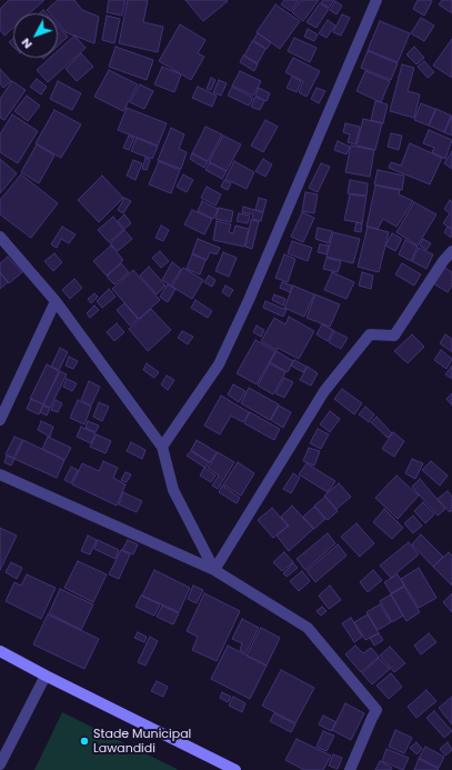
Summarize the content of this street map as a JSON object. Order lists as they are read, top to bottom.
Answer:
{
  "places": ["Stade Municipal Lawandidi"],
  "north": "bottom left"
}
